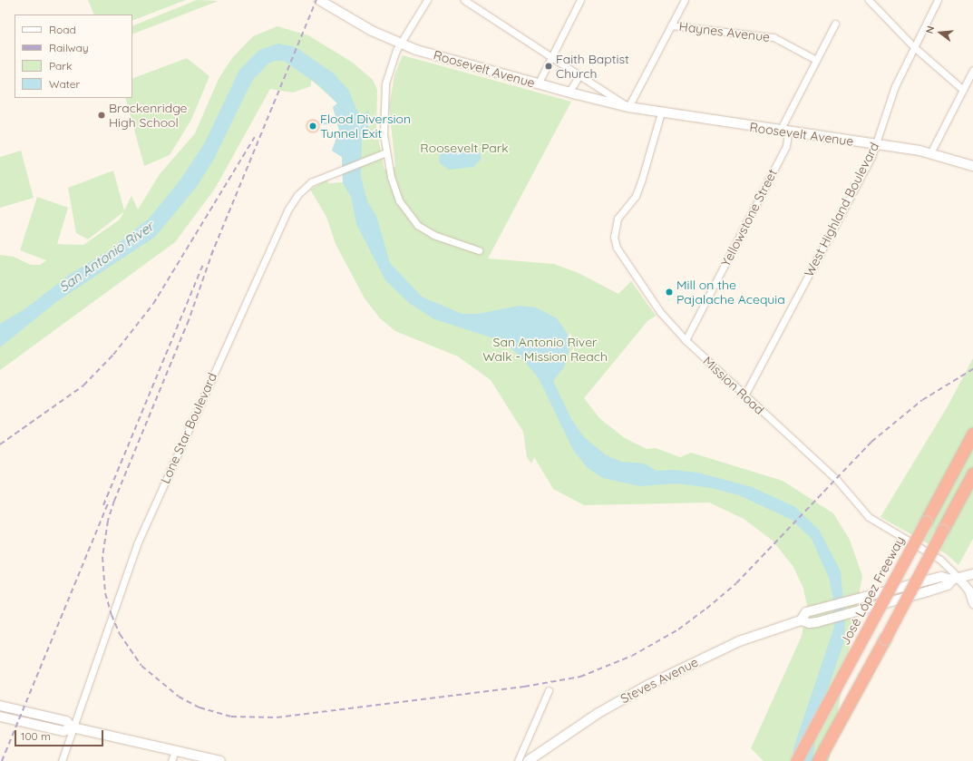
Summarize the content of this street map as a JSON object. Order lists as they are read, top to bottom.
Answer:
{
  "streets": {
    "highway": ["José López Freeway"],
    "main road": ["Roosevelt Avenue", "Steves Avenue"],
    "street": [
      "Haynes Avenue",
      "West Highland Boulevard",
      "Yellowstone Street",
      "Mission Road",
      "Lone Star Boulevard"
    ]
  },
  "crossings": [
    ["Haynes Avenue", "Yellowstone Street"],
    ["Roosevelt Avenue", "West Highland Boulevard"],
    ["Roosevelt Avenue", "Yellowstone Street"],
    ["Roosevelt Avenue", "Mission Road"],
    ["West Highland Boulevard", "Mission Road"],
    ["Yellowstone Street", "Mission Road"],
    ["Mission Road", "Steves Avenue"]
  ],
  "water": ["San Antonio River"],
  "parks": ["Roosevelt Park", "San Antonio River Walk - Mission Reach"],
  "places": [
    "Faith Baptist Church",
    "Brackenridge High School",
    "Flood Diversion Tunnel Exit",
    "Mill on the Pajalache Acequia"
  ],
  "legend": [
    "Road",
    "Railway",
    "Park",
    "Water"
  ],
  "scale_bar": "100 m",
  "north": "left"
}
